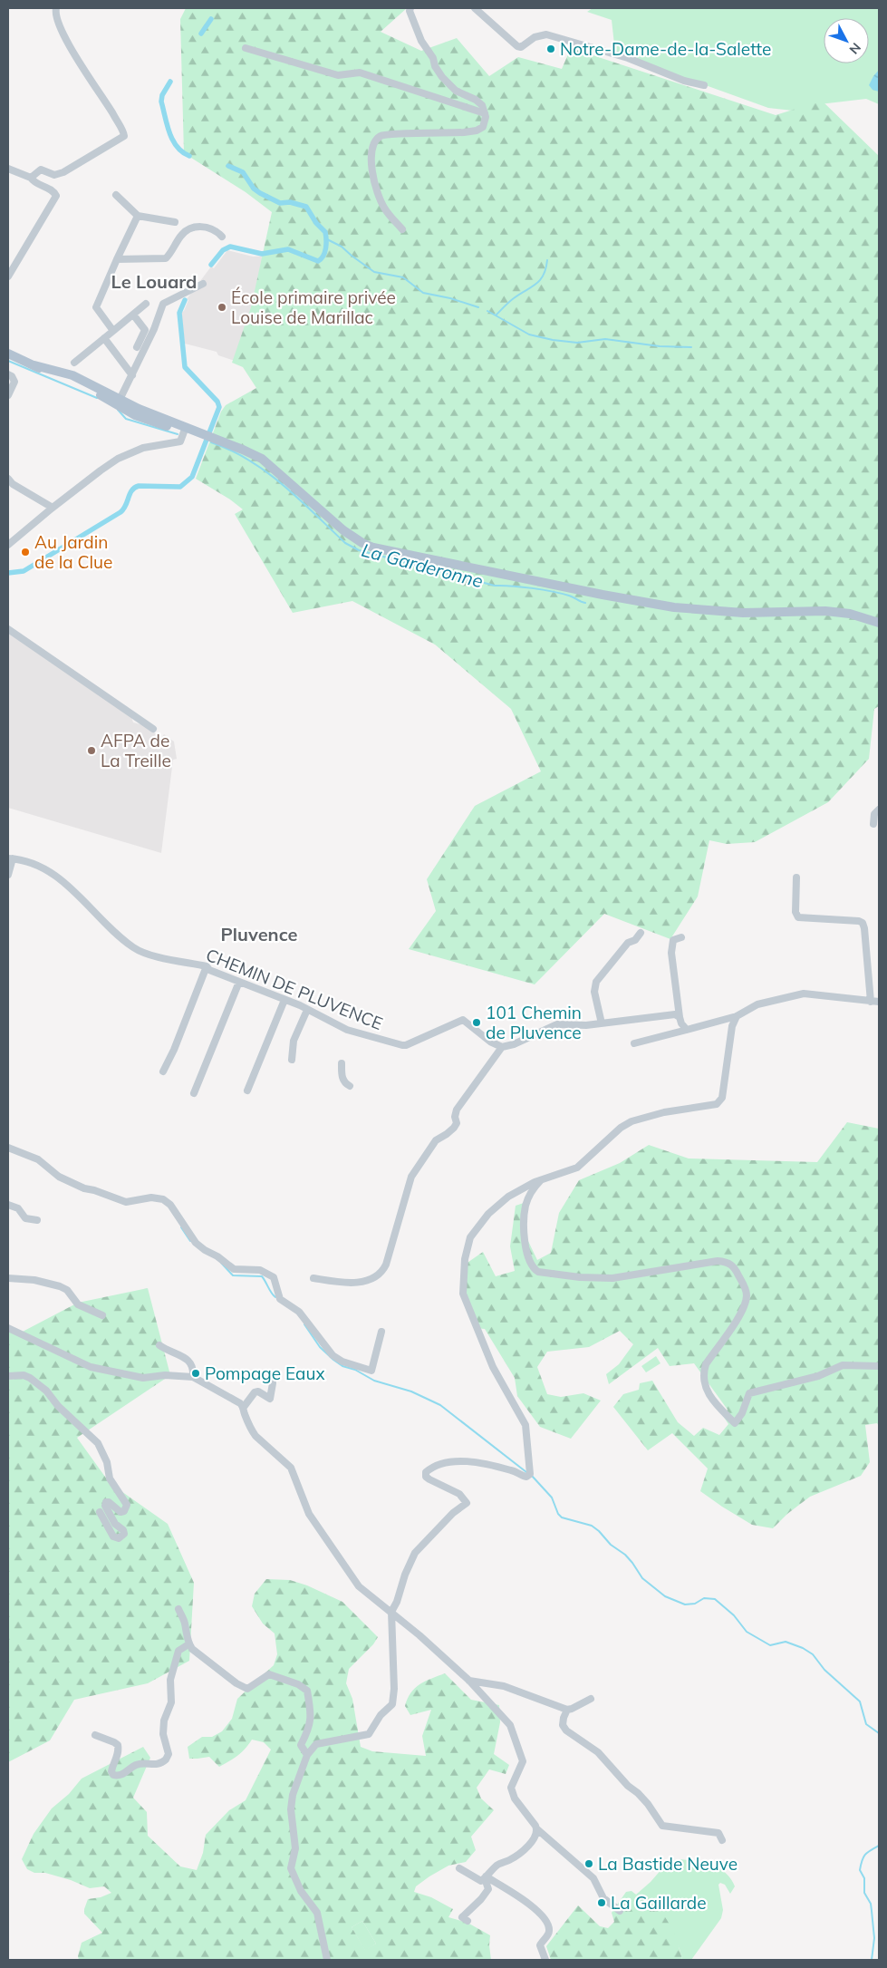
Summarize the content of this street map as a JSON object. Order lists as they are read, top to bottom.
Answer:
{
  "streets": {
    "street": ["CHEMIN DE PLUVENCE"]
  },
  "districts": ["Le Louard", "Pluvence"],
  "water": ["La Garderonne"],
  "places": [
    "Notre-Dame-de-la-Salette",
    "École primaire privée Louise de Marillac",
    "Au Jardin de la Clue",
    "AFPA de La Treille",
    "101 Chemin de Pluvence",
    "Pompage Eaux",
    "La Bastide Neuve",
    "La Gaillarde"
  ],
  "north": "bottom right"
}
